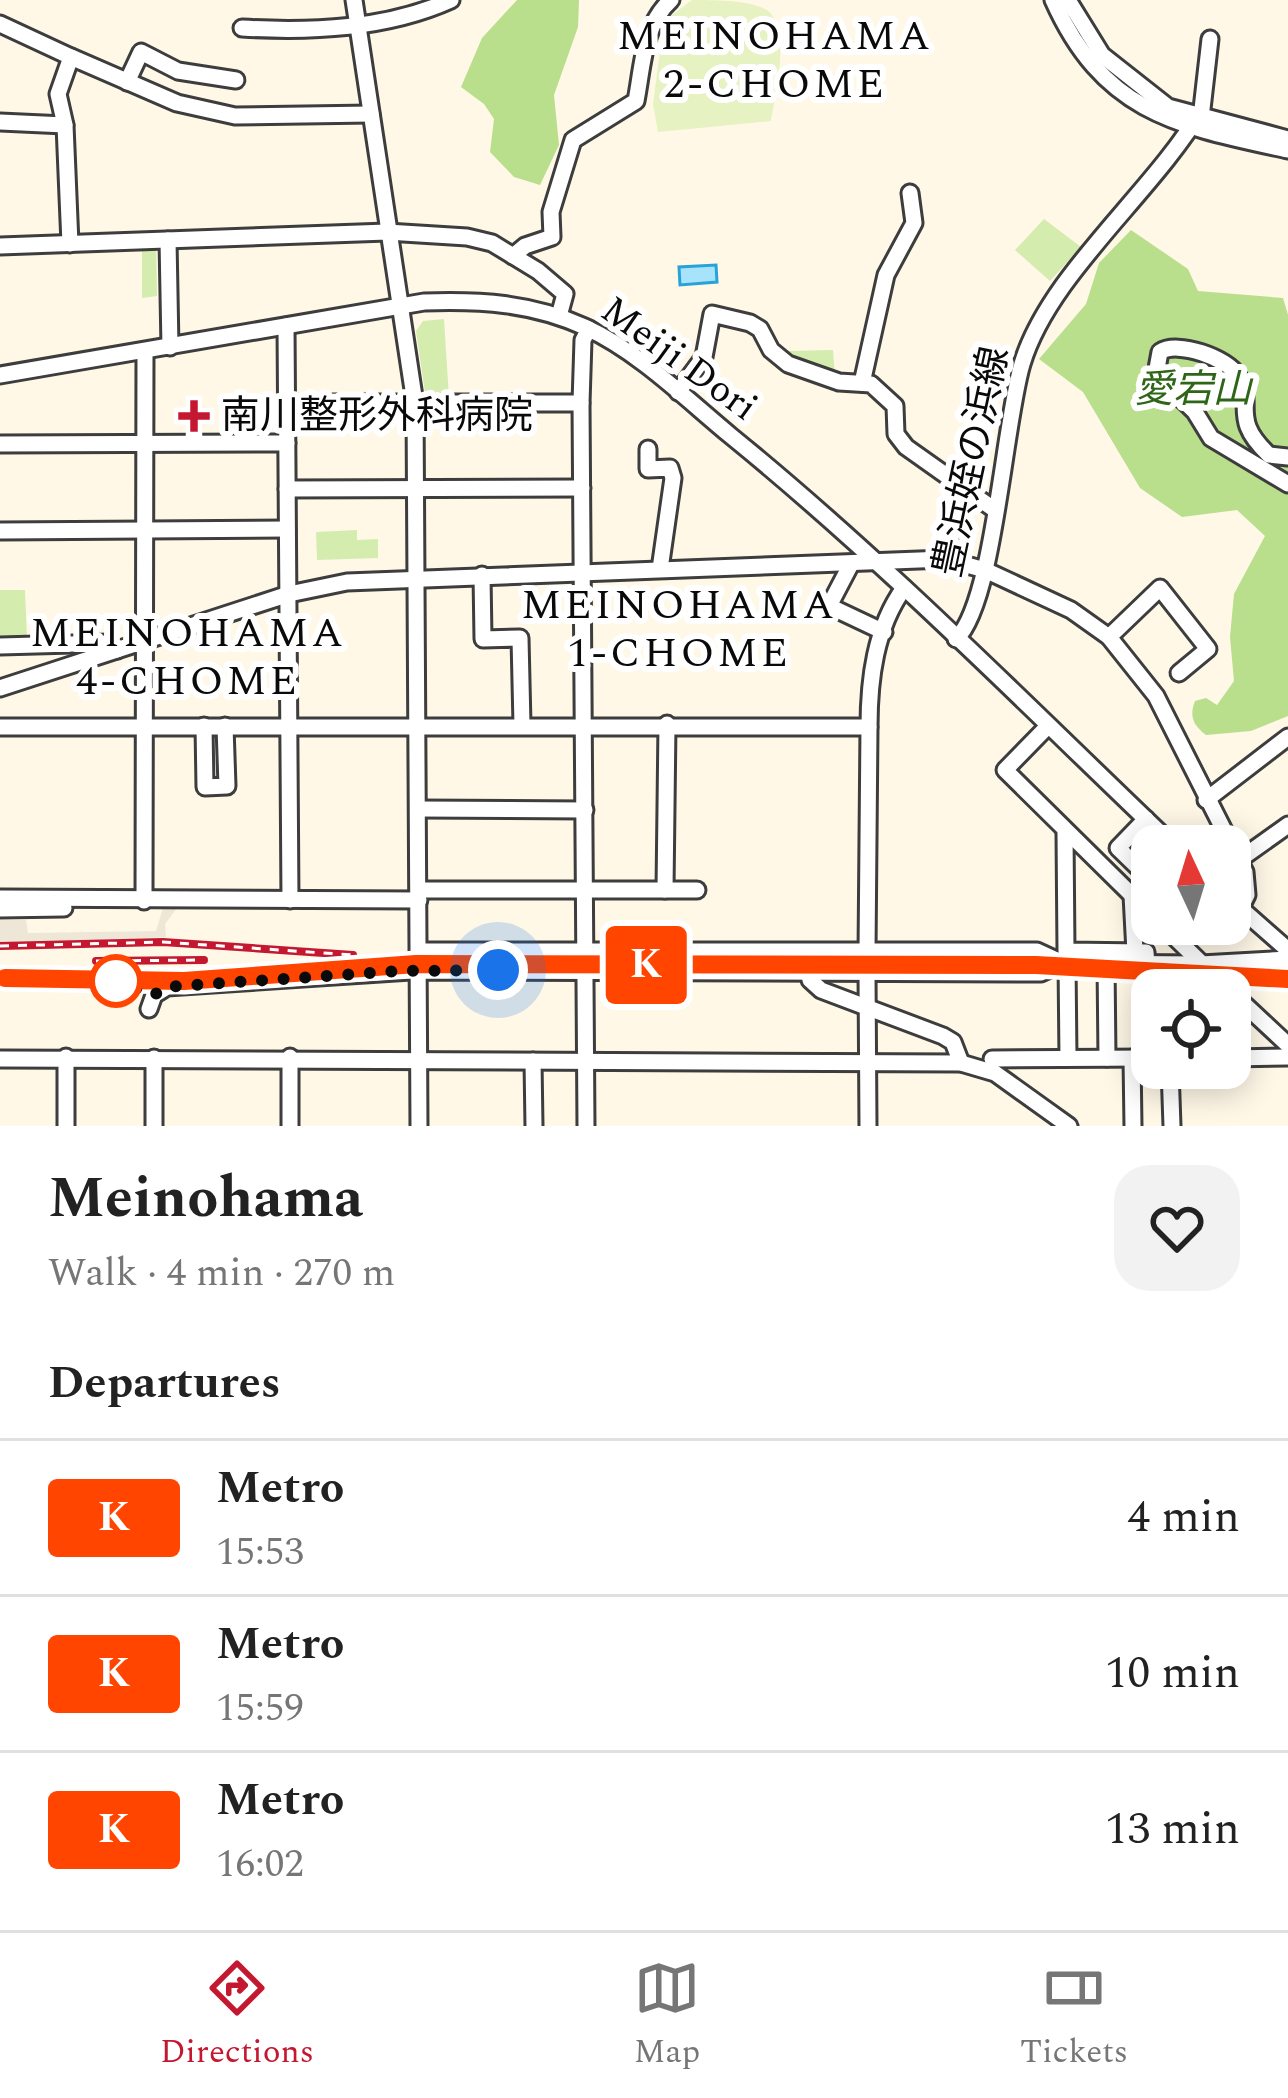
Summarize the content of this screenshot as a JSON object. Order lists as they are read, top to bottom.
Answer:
{
  "streets": {
    "street": ["Meiji Dori", "豊浜姪の浜線"]
  },
  "crossings": [
    ["Meiji Dori", "豊浜姪の浜線"]
  ],
  "districts": ["MEINOHAMA 2-CHOME", "MEINOHAMA 1-CHOME", "MEINOHAMA 4-CHOME"],
  "parks": ["愛宕山"],
  "places": {
    "health": ["南川整形外科病院"]
  },
  "lines": ["metro line K"],
  "north": "top",
  "page": {
    "on_map": "K",
    "heading": [
      ["Meinohama", "Walk · 4 min · 270 m"],
      "Departures"
    ],
    "list": [
      {
        "mark": "K",
        "name": "Metro",
        "note": "15:53",
        "value": "4 min"
      },
      {
        "mark": "K",
        "name": "Metro",
        "note": "15:59",
        "value": "10 min"
      },
      {
        "mark": "K",
        "name": "Metro",
        "note": "16:02",
        "value": "13 min"
      }
    ],
    "tabs": ["Directions", "Map", "Tickets"]
  }
}
